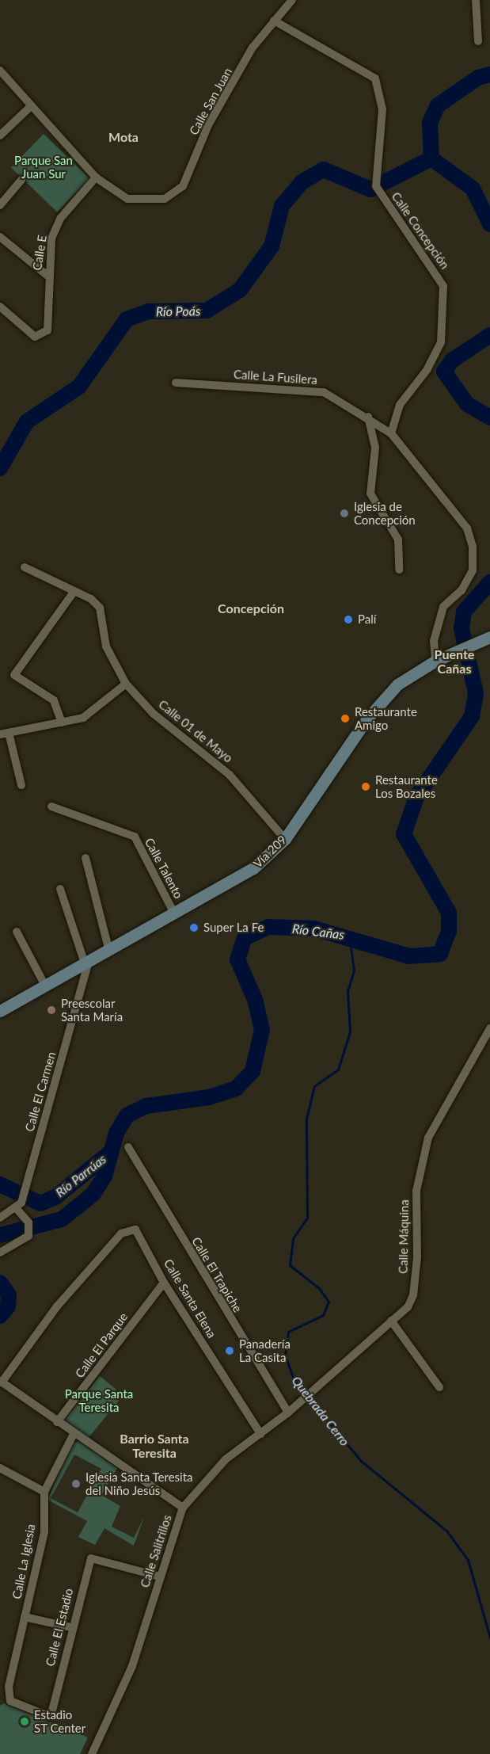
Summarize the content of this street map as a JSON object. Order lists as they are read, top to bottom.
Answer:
{
  "streets": {
    "main road": ["Vía 209"],
    "street": [
      "Calle San Juan",
      "Calle Concepción",
      "Calle E",
      "Calle La Fusilera",
      "Calle 01 de Mayo",
      "Calle Talento",
      "Calle El Carmen",
      "Calle Máquina",
      "Calle El Trapiche",
      "Calle Santa Elena",
      "Calle El Parque",
      "Calle Salitrillos",
      "Calle La Iglesia",
      "Calle El Estadio"
    ]
  },
  "crossings": [
    ["Calle San Juan", "Calle Concepción"],
    ["Calle San Juan", "Calle E"],
    ["Calle Concepción", "Calle La Fusilera"],
    ["Calle 01 de Mayo", "Vía 209"],
    ["Vía 209", "Calle Talento"],
    ["Vía 209", "Calle El Carmen"],
    ["Calle Máquina", "Calle Salitrillos"],
    ["Calle El Trapiche", "Calle Salitrillos"],
    ["Calle Santa Elena", "Calle El Parque"],
    ["Calle Santa Elena", "Calle Salitrillos"],
    ["Calle Salitrillos", "Calle El Estadio"],
    ["Calle La Iglesia", "Calle El Estadio"]
  ],
  "districts": [
    "Mota",
    "Concepción",
    "Puente Cañas",
    "Barrio Santa Teresita"
  ],
  "water": [
    "Río Poás",
    "Río Cañas",
    "Río Parrúas",
    "Quebrada Cerro"
  ],
  "parks": ["Parque San Juan Sur", "Parque Santa Teresita"],
  "places": [
    "Iglesia de Concepción",
    "Palí",
    "Restaurante Amigo",
    "Restaurante Los Bozales",
    "Super La Fe",
    "Preescolar Santa María",
    "Panadería La Casita",
    "Iglesia Santa Teresita del Niño Jesús",
    "Estadio ST Center"
  ]
}
